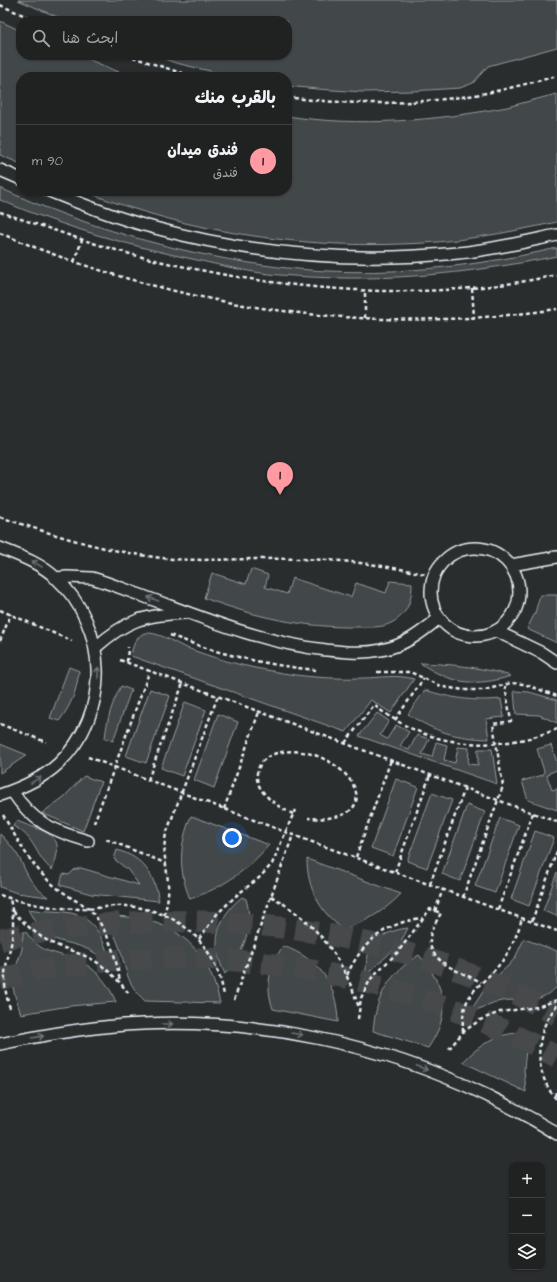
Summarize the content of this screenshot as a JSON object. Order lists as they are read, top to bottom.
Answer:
{
  "page": {
    "search": "ابحث هنا",
    "heading": "بالقرب منك",
    "list": [
      {
        "mark": "1",
        "name": "فندق ميدان",
        "note": "فندق",
        "value": "90 m"
      }
    ],
    "pins": "1",
    "map_buttons": ["+", "−"]
  }
}
